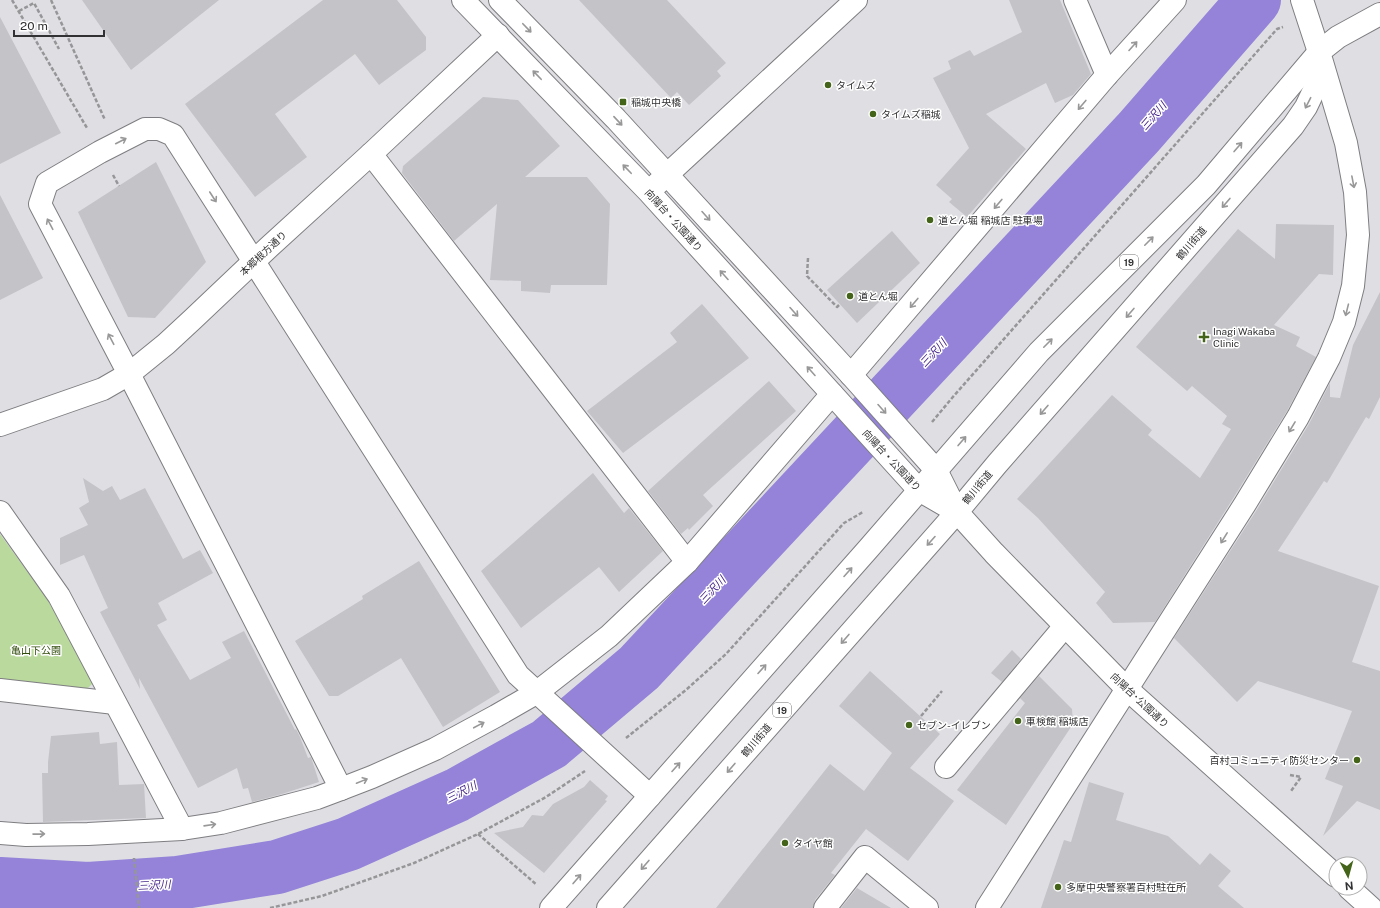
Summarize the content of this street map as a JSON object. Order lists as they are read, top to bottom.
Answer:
{
  "streets": {
    "street": [
      "向陽台・公園通り",
      "鶴川街道",
      "本郷根方通り",
      "19",
      "向陽台･公園通り"
    ]
  },
  "crossings": [
    ["向陽台・公園通り", "鶴川街道"],
    ["向陽台・公園通り", "本郷根方通り"],
    ["向陽台・公園通り", "19"],
    ["向陽台・公園通り", "向陽台･公園通り"],
    ["鶴川街道", "19"],
    ["鶴川街道", "向陽台･公園通り"]
  ],
  "water": ["三沢川"],
  "parks": ["亀山下公園"],
  "places": {
    "other": [
      "タイムズ",
      "タイムズ稲城",
      "道とん堀 稲城店 駐車場",
      "道とん堀",
      "車検館 稲城店",
      "セブン-イレブン",
      "百村コミュニティ防災センター",
      "タイヤ館",
      "多摩中央警察署百村駐在所"
    ],
    "transit": ["稲城中央橋"],
    "health": ["Inagi Wakaba Clinic"]
  },
  "scale_bar": "20 m",
  "north": "bottom"
}
